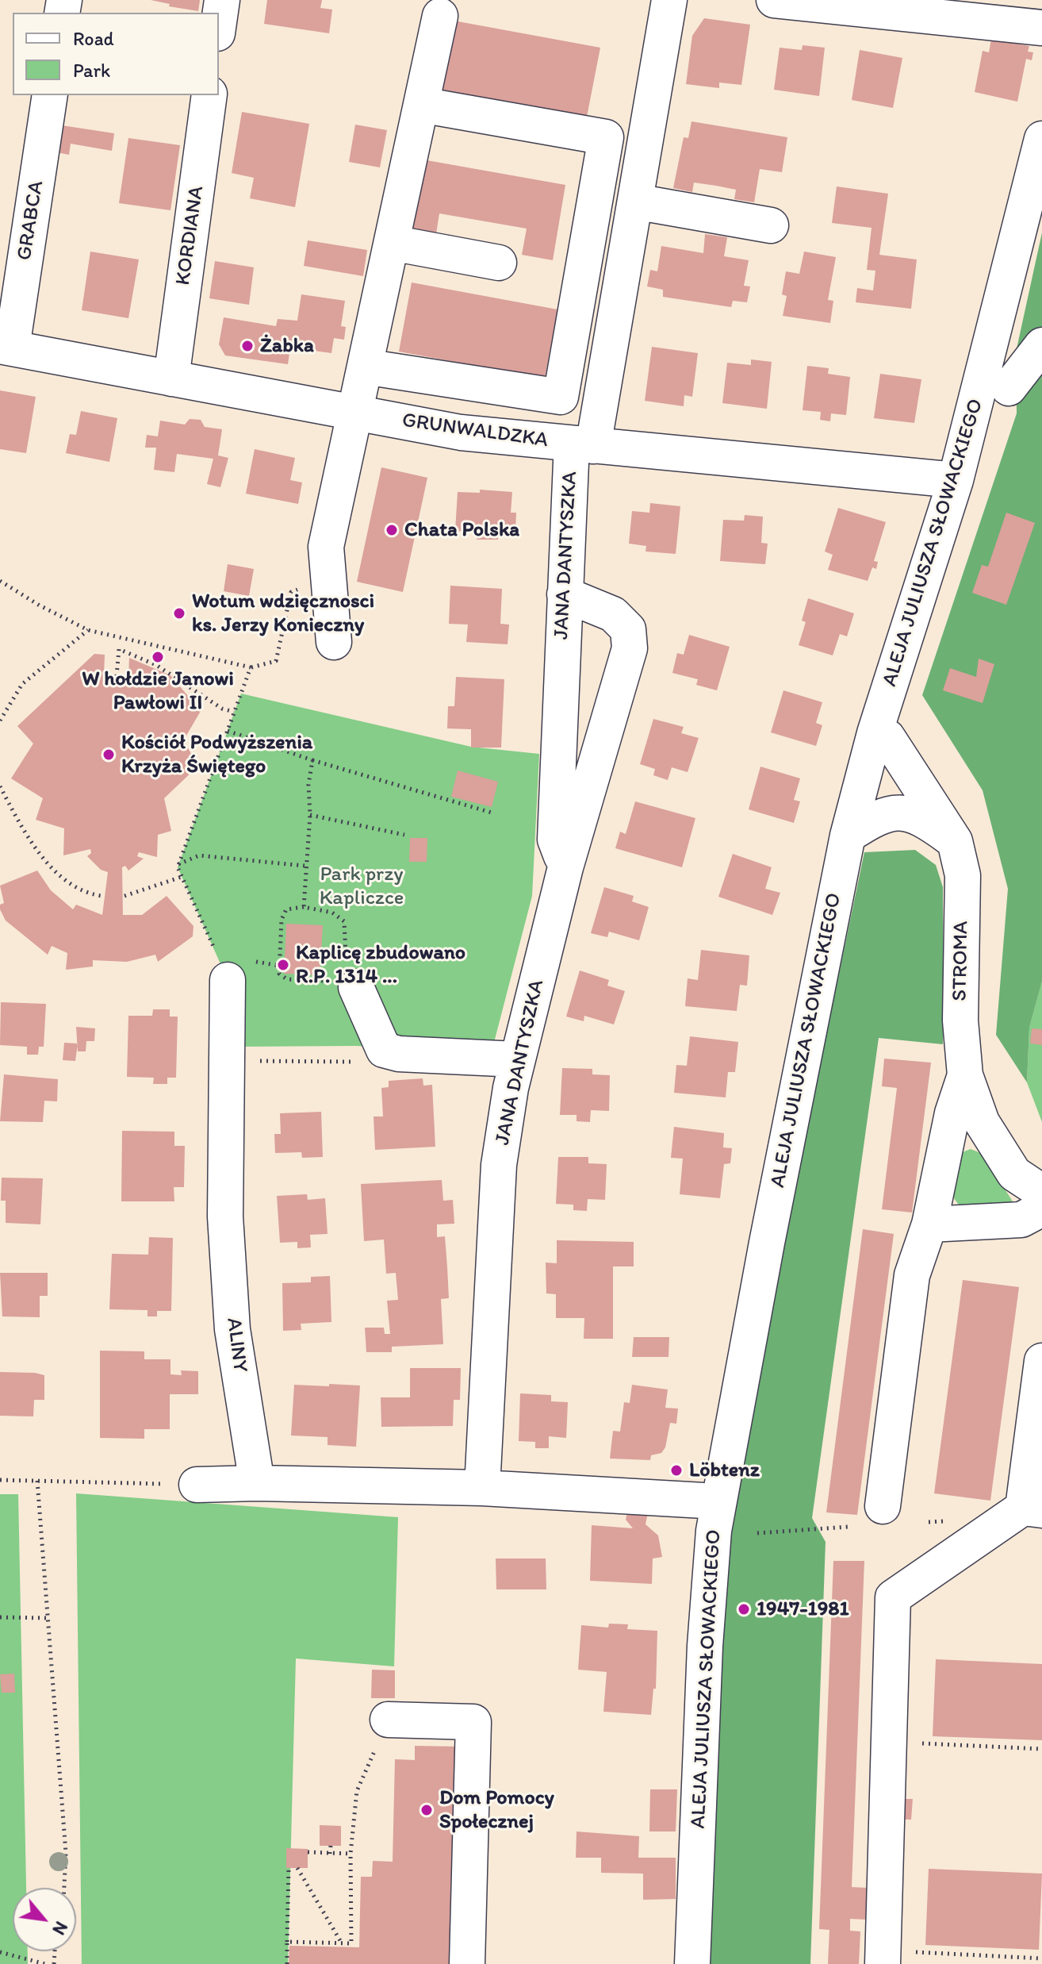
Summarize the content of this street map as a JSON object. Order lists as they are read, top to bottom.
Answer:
{
  "streets": {
    "street": [
      "GRABCA",
      "KORDIANA",
      "GRUNWALDZKA",
      "ALEJA JULIUSZA SŁOWACKIEGO",
      "JANA DANTYSZKA",
      "STROMA",
      "ALINY"
    ]
  },
  "crossings": [
    ["GRABCA", "GRUNWALDZKA"],
    ["KORDIANA", "GRUNWALDZKA"],
    ["GRUNWALDZKA", "ALEJA JULIUSZA SŁOWACKIEGO"],
    ["GRUNWALDZKA", "JANA DANTYSZKA"],
    ["ALEJA JULIUSZA SŁOWACKIEGO", "STROMA"]
  ],
  "parks": ["Park przy Kapliczce"],
  "places": [
    "Żabka",
    "Chata Polska",
    "Wotum wdzięcznosci ks. Jerzy Konieczny",
    "W hołdzie Janowi Pawłowi II",
    "Kościół Podwyższenia Krzyża Świętego",
    "Kaplicę zbudowano R.P. 1314 ...",
    "Löbtenz",
    "1947-1981",
    "Dom Pomocy Społecznej"
  ],
  "legend": ["Road", "Park"],
  "north": "bottom right"
}
